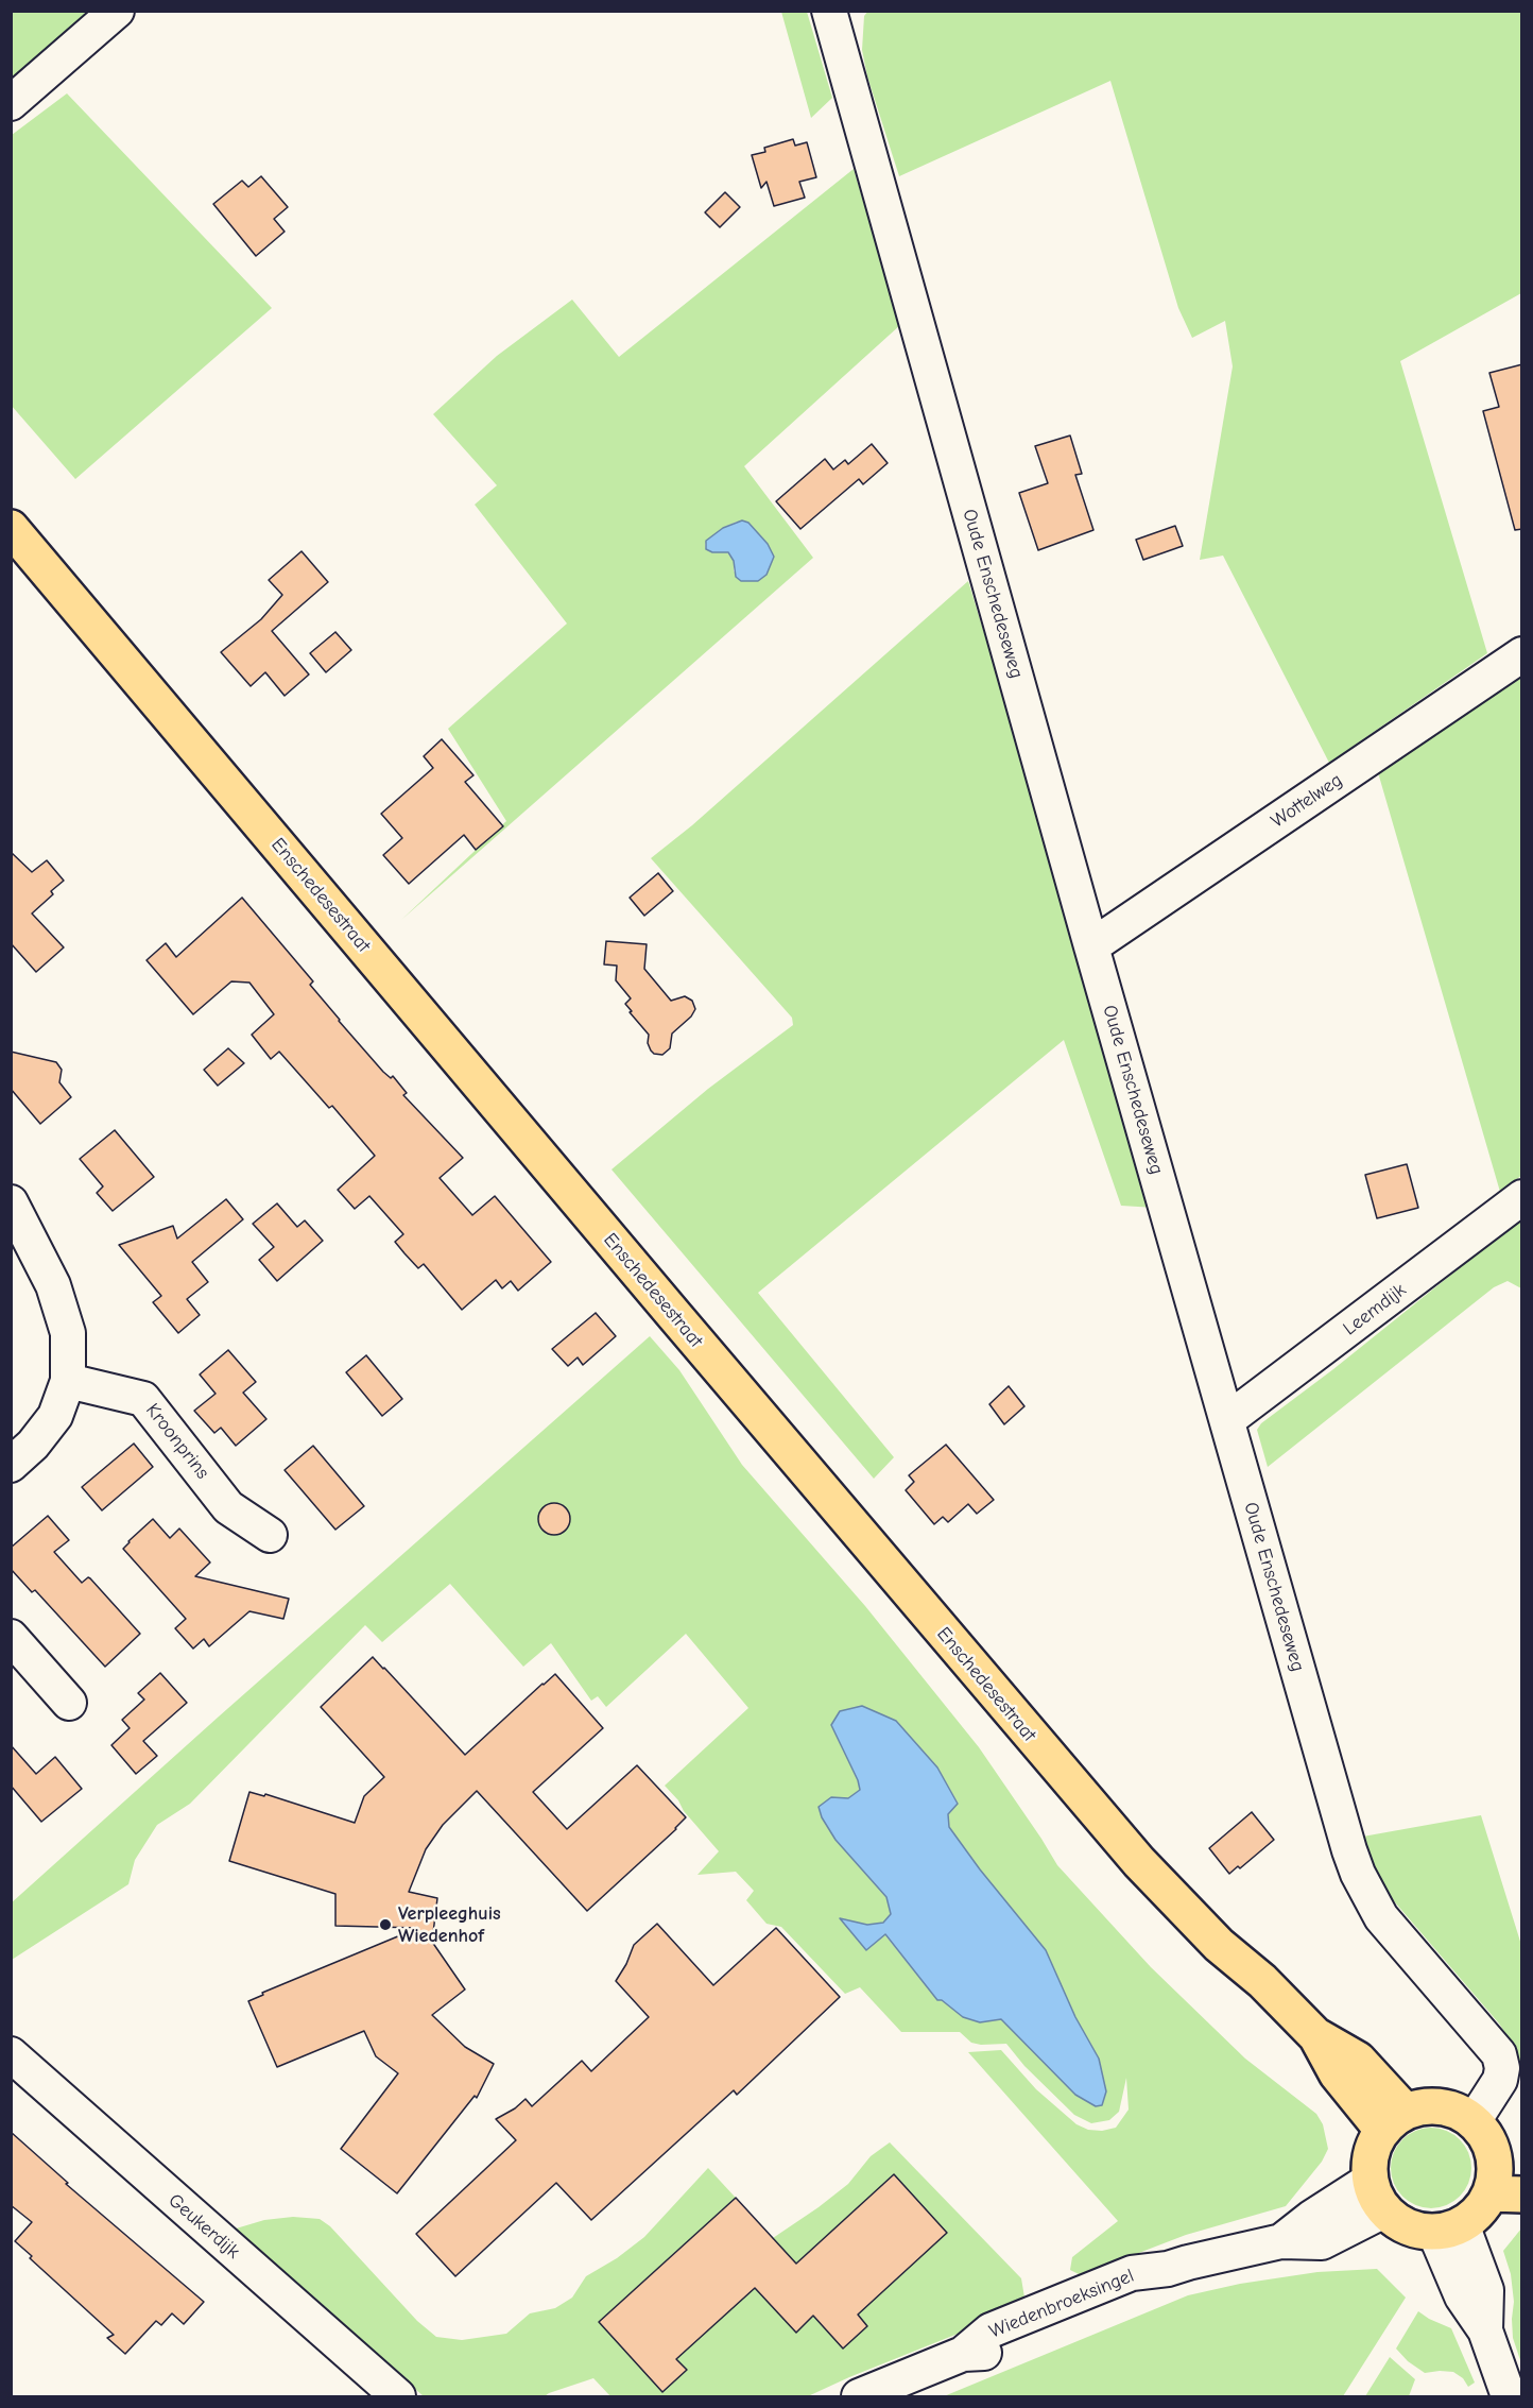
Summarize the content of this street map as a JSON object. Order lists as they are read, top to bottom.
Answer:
{
  "streets": {
    "main road": ["Enschedesestraat"],
    "street": [
      "Oude Enschedeseweg",
      "Wottelweg",
      "Leemdijk",
      "Kroonprins",
      "Geukerdijk",
      "Wiedenbroeksingel"
    ]
  },
  "crossings": [
    ["Oude Enschedeseweg", "Wottelweg"],
    ["Oude Enschedeseweg", "Enschedesestraat"],
    ["Oude Enschedeseweg", "Leemdijk"],
    ["Oude Enschedeseweg", "Wiedenbroeksingel"],
    ["Enschedesestraat", "Wiedenbroeksingel"]
  ],
  "places": ["Verpleeghuis Wiedenhof"]
}
